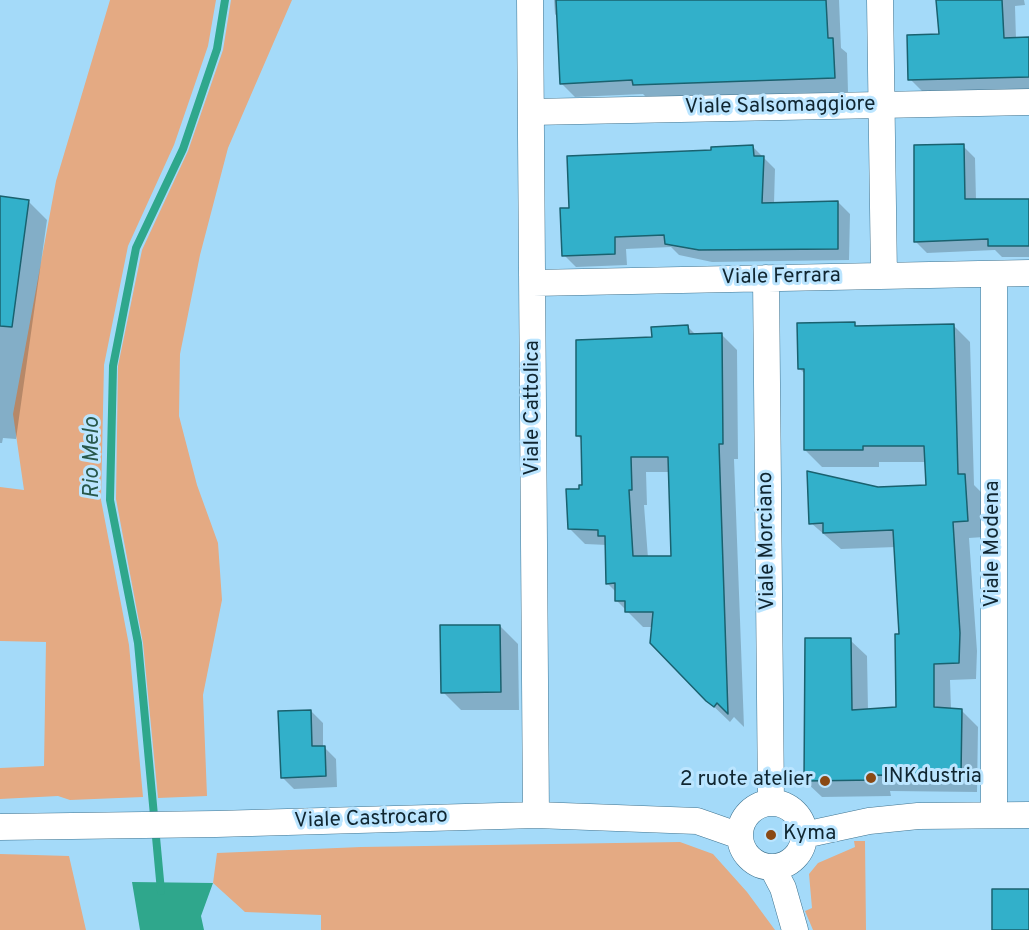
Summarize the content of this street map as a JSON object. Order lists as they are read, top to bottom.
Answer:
{
  "streets": {
    "street": [
      "Viale Salsomaggiore",
      "Viale Ferrara",
      "Viale Cattolica",
      "Viale Morciano",
      "Viale Modena",
      "Viale Castrocaro"
    ]
  },
  "crossings": [
    ["Viale Salsomaggiore", "Viale Cattolica"],
    ["Viale Ferrara", "Viale Cattolica"],
    ["Viale Ferrara", "Viale Morciano"],
    ["Viale Ferrara", "Viale Modena"],
    ["Viale Cattolica", "Viale Castrocaro"],
    ["Viale Morciano", "Viale Castrocaro"]
  ],
  "water": ["Rio Melo"],
  "places": ["INKdustria", "2 ruote atelier", "Kyma"]
}
